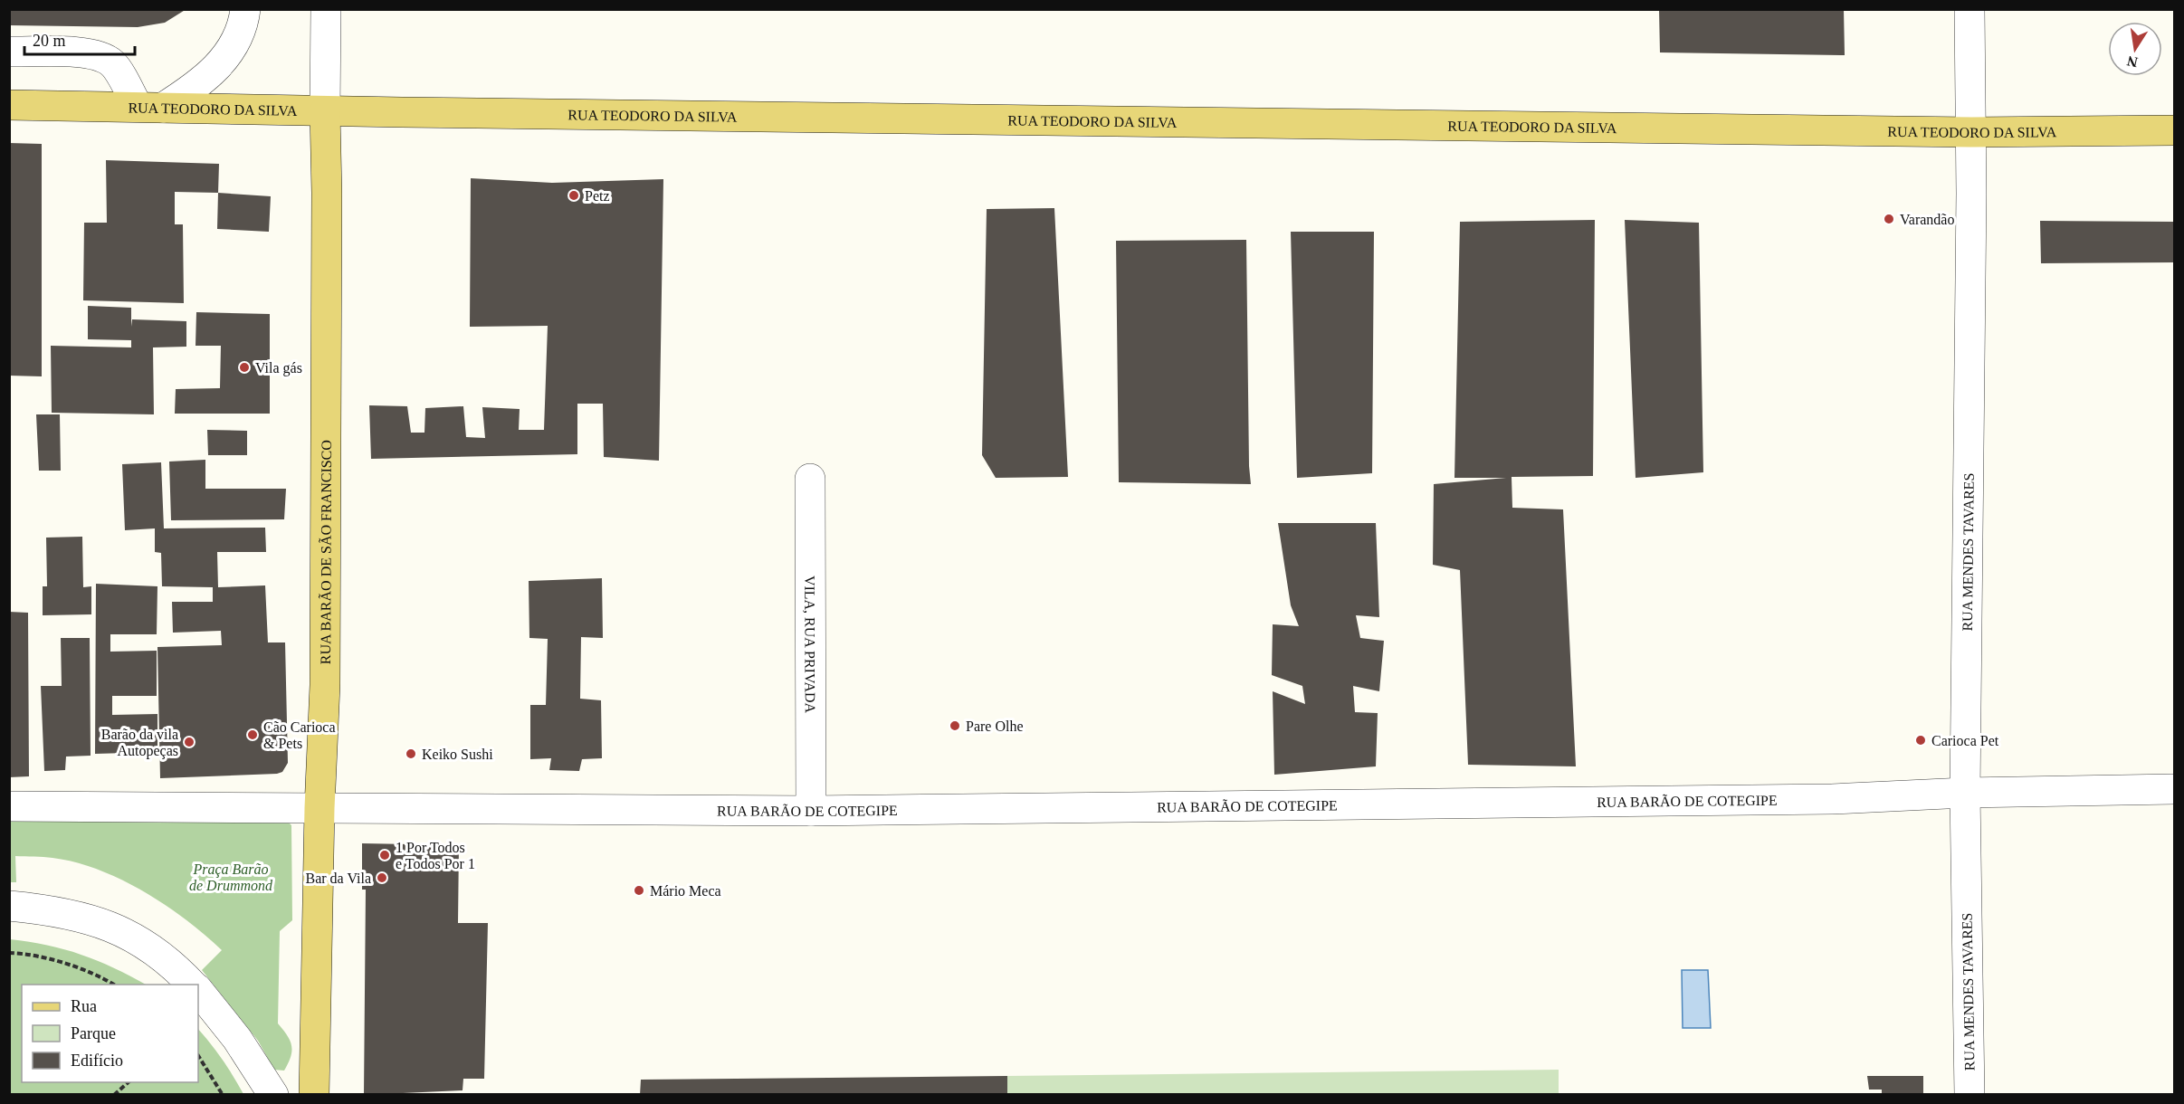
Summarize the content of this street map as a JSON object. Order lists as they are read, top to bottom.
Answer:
{
  "streets": {
    "main road": ["RUA TEODORO DA SILVA", "RUA BARÃO DE SÃO FRANCISCO"],
    "street": ["RUA MENDES TAVARES", "VILA, RUA PRIVADA", "RUA BARÃO DE COTEGIPE"]
  },
  "crossings": [
    ["RUA TEODORO DA SILVA", "RUA BARÃO DE SÃO FRANCISCO"],
    ["RUA TEODORO DA SILVA", "RUA MENDES TAVARES"],
    ["RUA BARÃO DE SÃO FRANCISCO", "RUA BARÃO DE COTEGIPE"],
    ["RUA MENDES TAVARES", "RUA BARÃO DE COTEGIPE"],
    ["VILA, RUA PRIVADA", "RUA BARÃO DE COTEGIPE"]
  ],
  "parks": ["Praça Barão de Drummond"],
  "places": [
    "Petz",
    "Varandão",
    "Vila gás",
    "Pare Olhe",
    "Cão Carioca & Pets",
    "Carioca Pet",
    "Barão da vila Autopeças",
    "Keiko Sushi",
    "1 Por Todos e Todos Por 1",
    "Bar da Vila",
    "Mário Meca"
  ],
  "legend": ["Rua", "Parque", "Edifício"],
  "scale_bar": "20 m",
  "north": "bottom"
}
